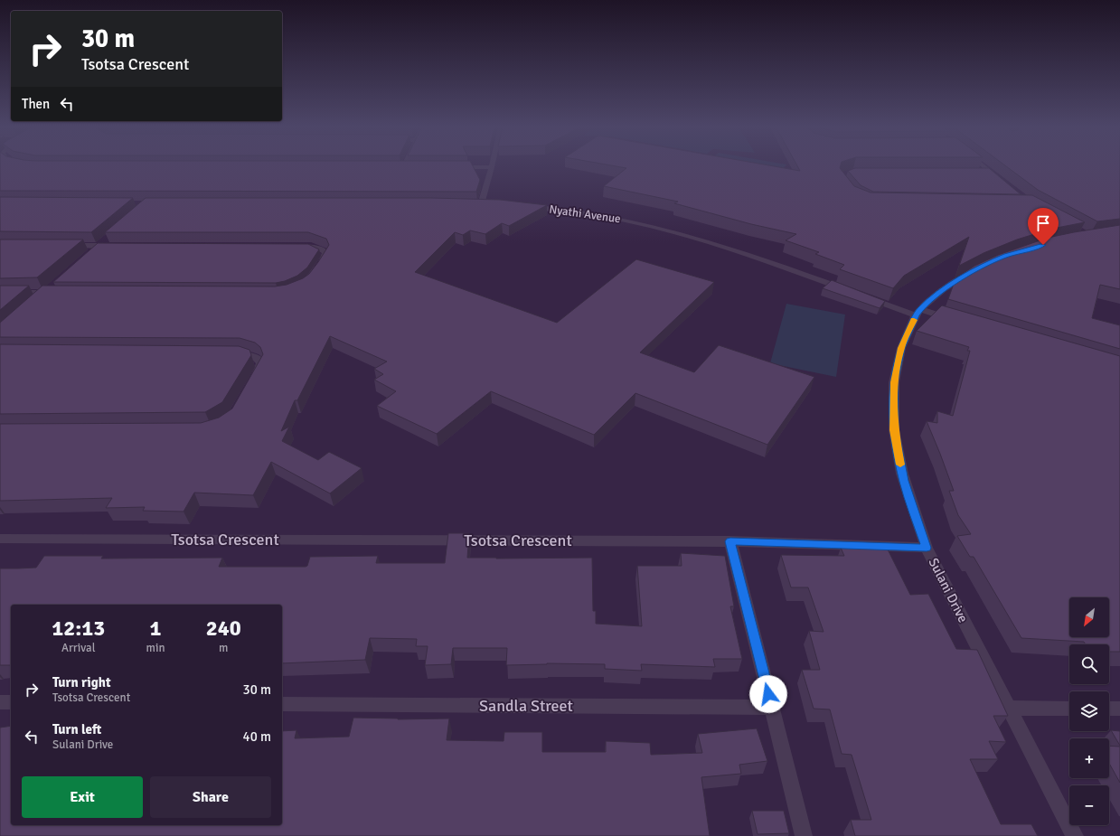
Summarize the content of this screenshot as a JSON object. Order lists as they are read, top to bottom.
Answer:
{
  "streets": {
    "street": [
      "Nyathi Avenue",
      "Tsotsa Crescent",
      "Sulani Drive",
      "Sandla Street"
    ]
  },
  "crossings": [
    ["Tsotsa Crescent", "Sulani Drive"]
  ],
  "north": "bottom left",
  "page": {
    "turn": ["30 m", "Tsotsa Crescent"],
    "then": "Then",
    "map_buttons": ["+", "−"],
    "eta": [
      "12:13",
      "Arrival",
      "1",
      "min",
      "240",
      "m"
    ],
    "list": [
      {
        "name": "Turn right",
        "note": "Tsotsa Crescent",
        "value": "30 m"
      },
      {
        "name": "Turn left",
        "note": "Sulani Drive",
        "value": "40 m"
      }
    ],
    "buttons": ["Exit", "Share"]
  }
}
